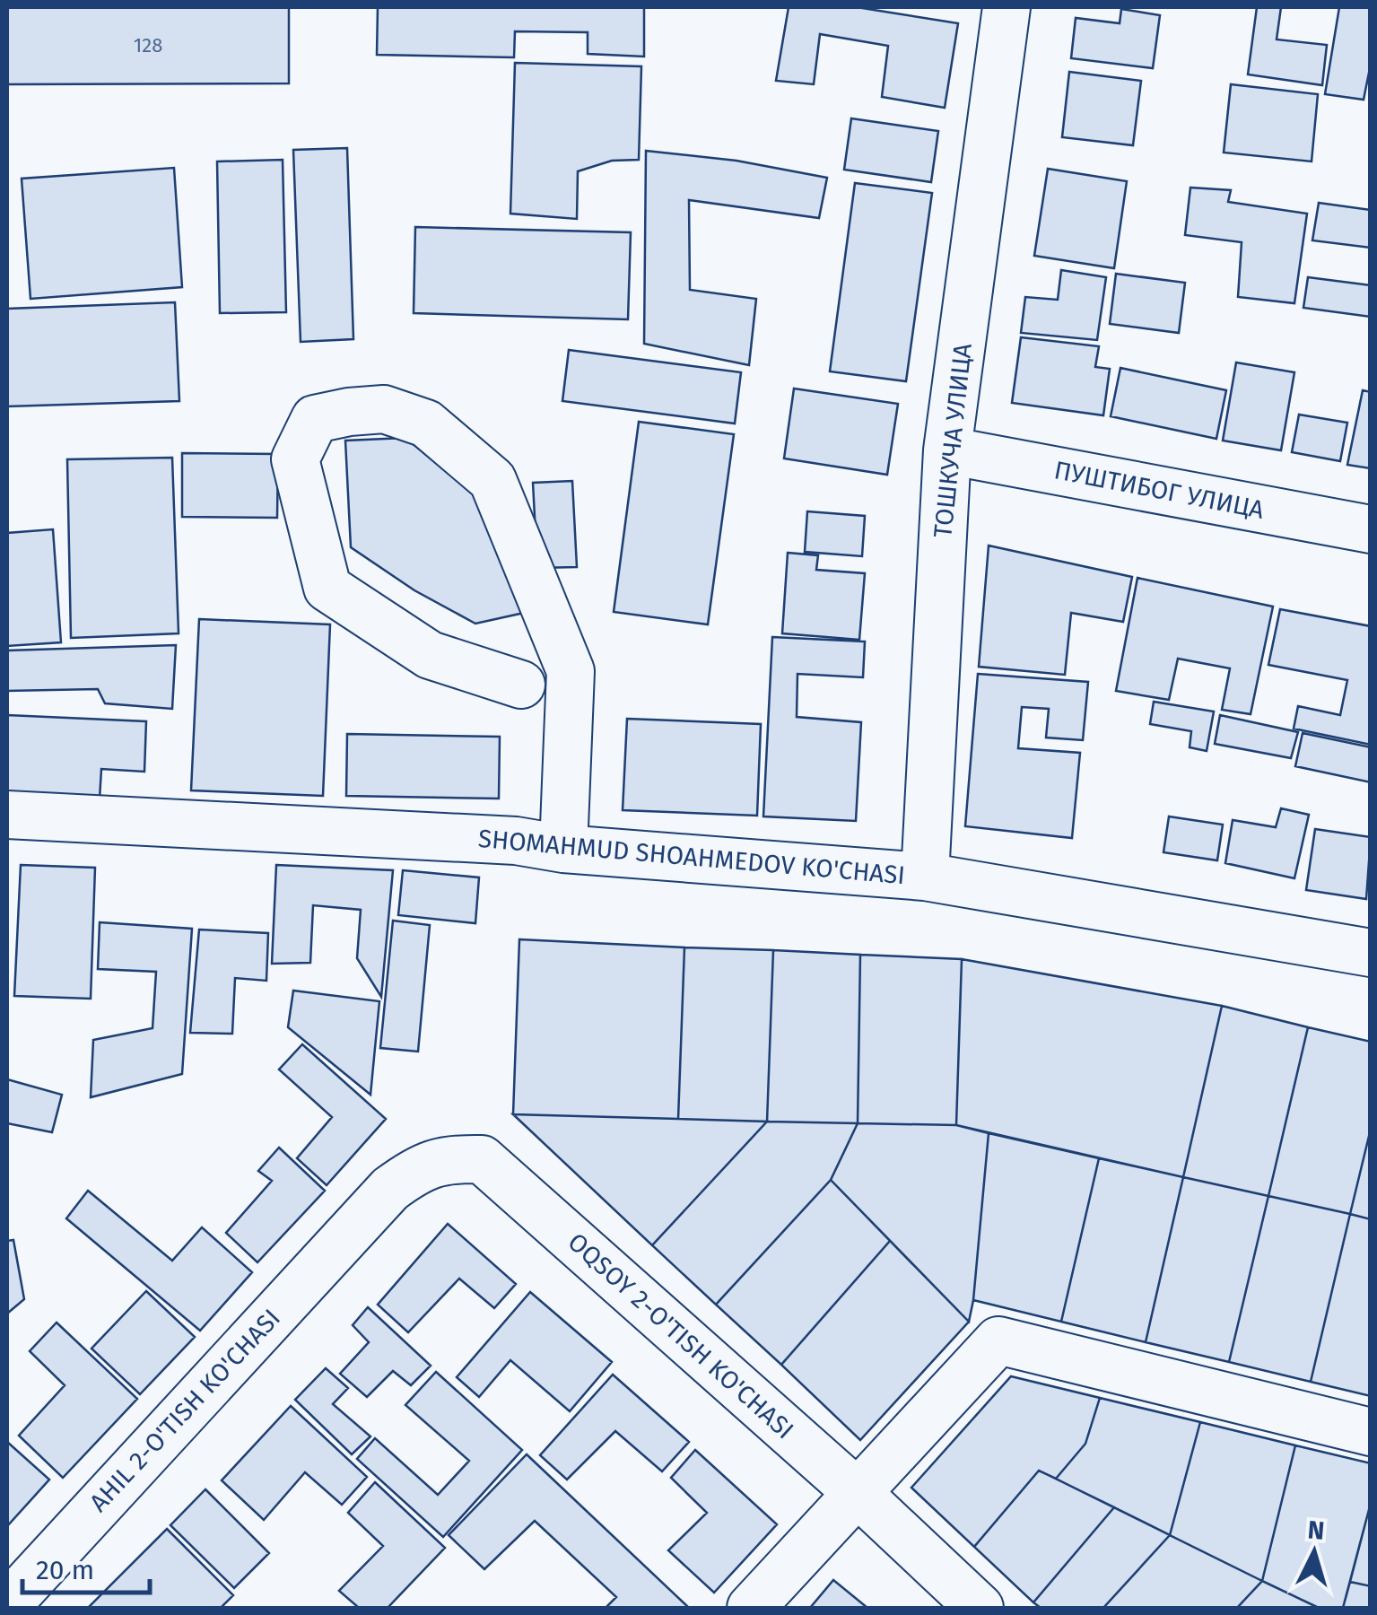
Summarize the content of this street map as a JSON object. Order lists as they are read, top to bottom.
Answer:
{
  "streets": {
    "street": [
      "ТОШКУЧА УЛИЦА",
      "ПУШТИБОГ УЛИЦА",
      "SHOMAHMUD SHOAHMEDOV KO'CHASI",
      "OQSOY 2-O'TISH KO'CHASI",
      "AHIL 2-O'TISH KO'CHASI"
    ]
  },
  "crossings": [
    ["ТОШКУЧА УЛИЦА", "ПУШТИБОГ УЛИЦА"],
    ["ТОШКУЧА УЛИЦА", "SHOMAHMUD SHOAHMEDOV KO'CHASI"],
    ["OQSOY 2-O'TISH KO'CHASI", "AHIL 2-O'TISH KO'CHASI"]
  ],
  "house_numbers": ["128"],
  "scale_bar": "20 m",
  "north": "top"
}
